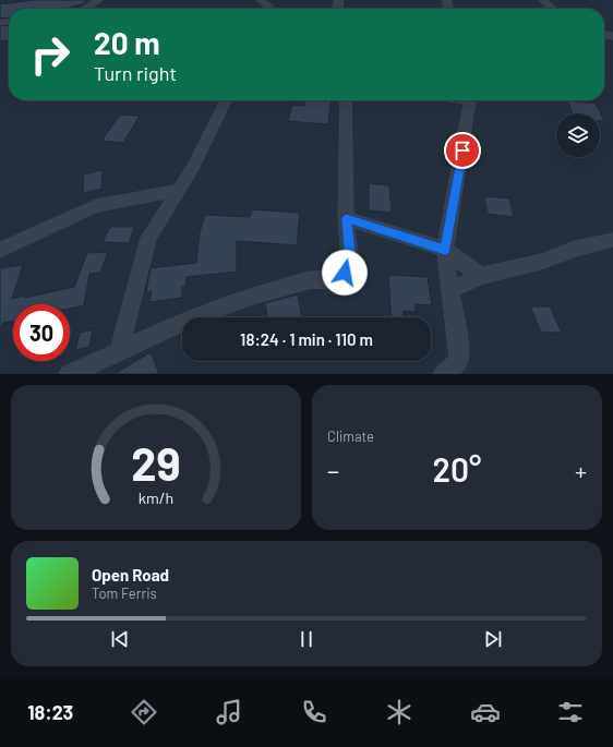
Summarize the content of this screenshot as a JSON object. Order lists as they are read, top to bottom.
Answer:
{
  "page": {
    "turn": ["20 m", "Turn right"],
    "limit": "30",
    "trip": "18:24 · 1 min · 110 m",
    "tile": "Climate",
    "heat": ["−", "20°", "+"],
    "song": ["Open Road", "Tom Ferris"],
    "tabs": "18:23",
    "gauge": ["29", "km/h"]
  }
}
